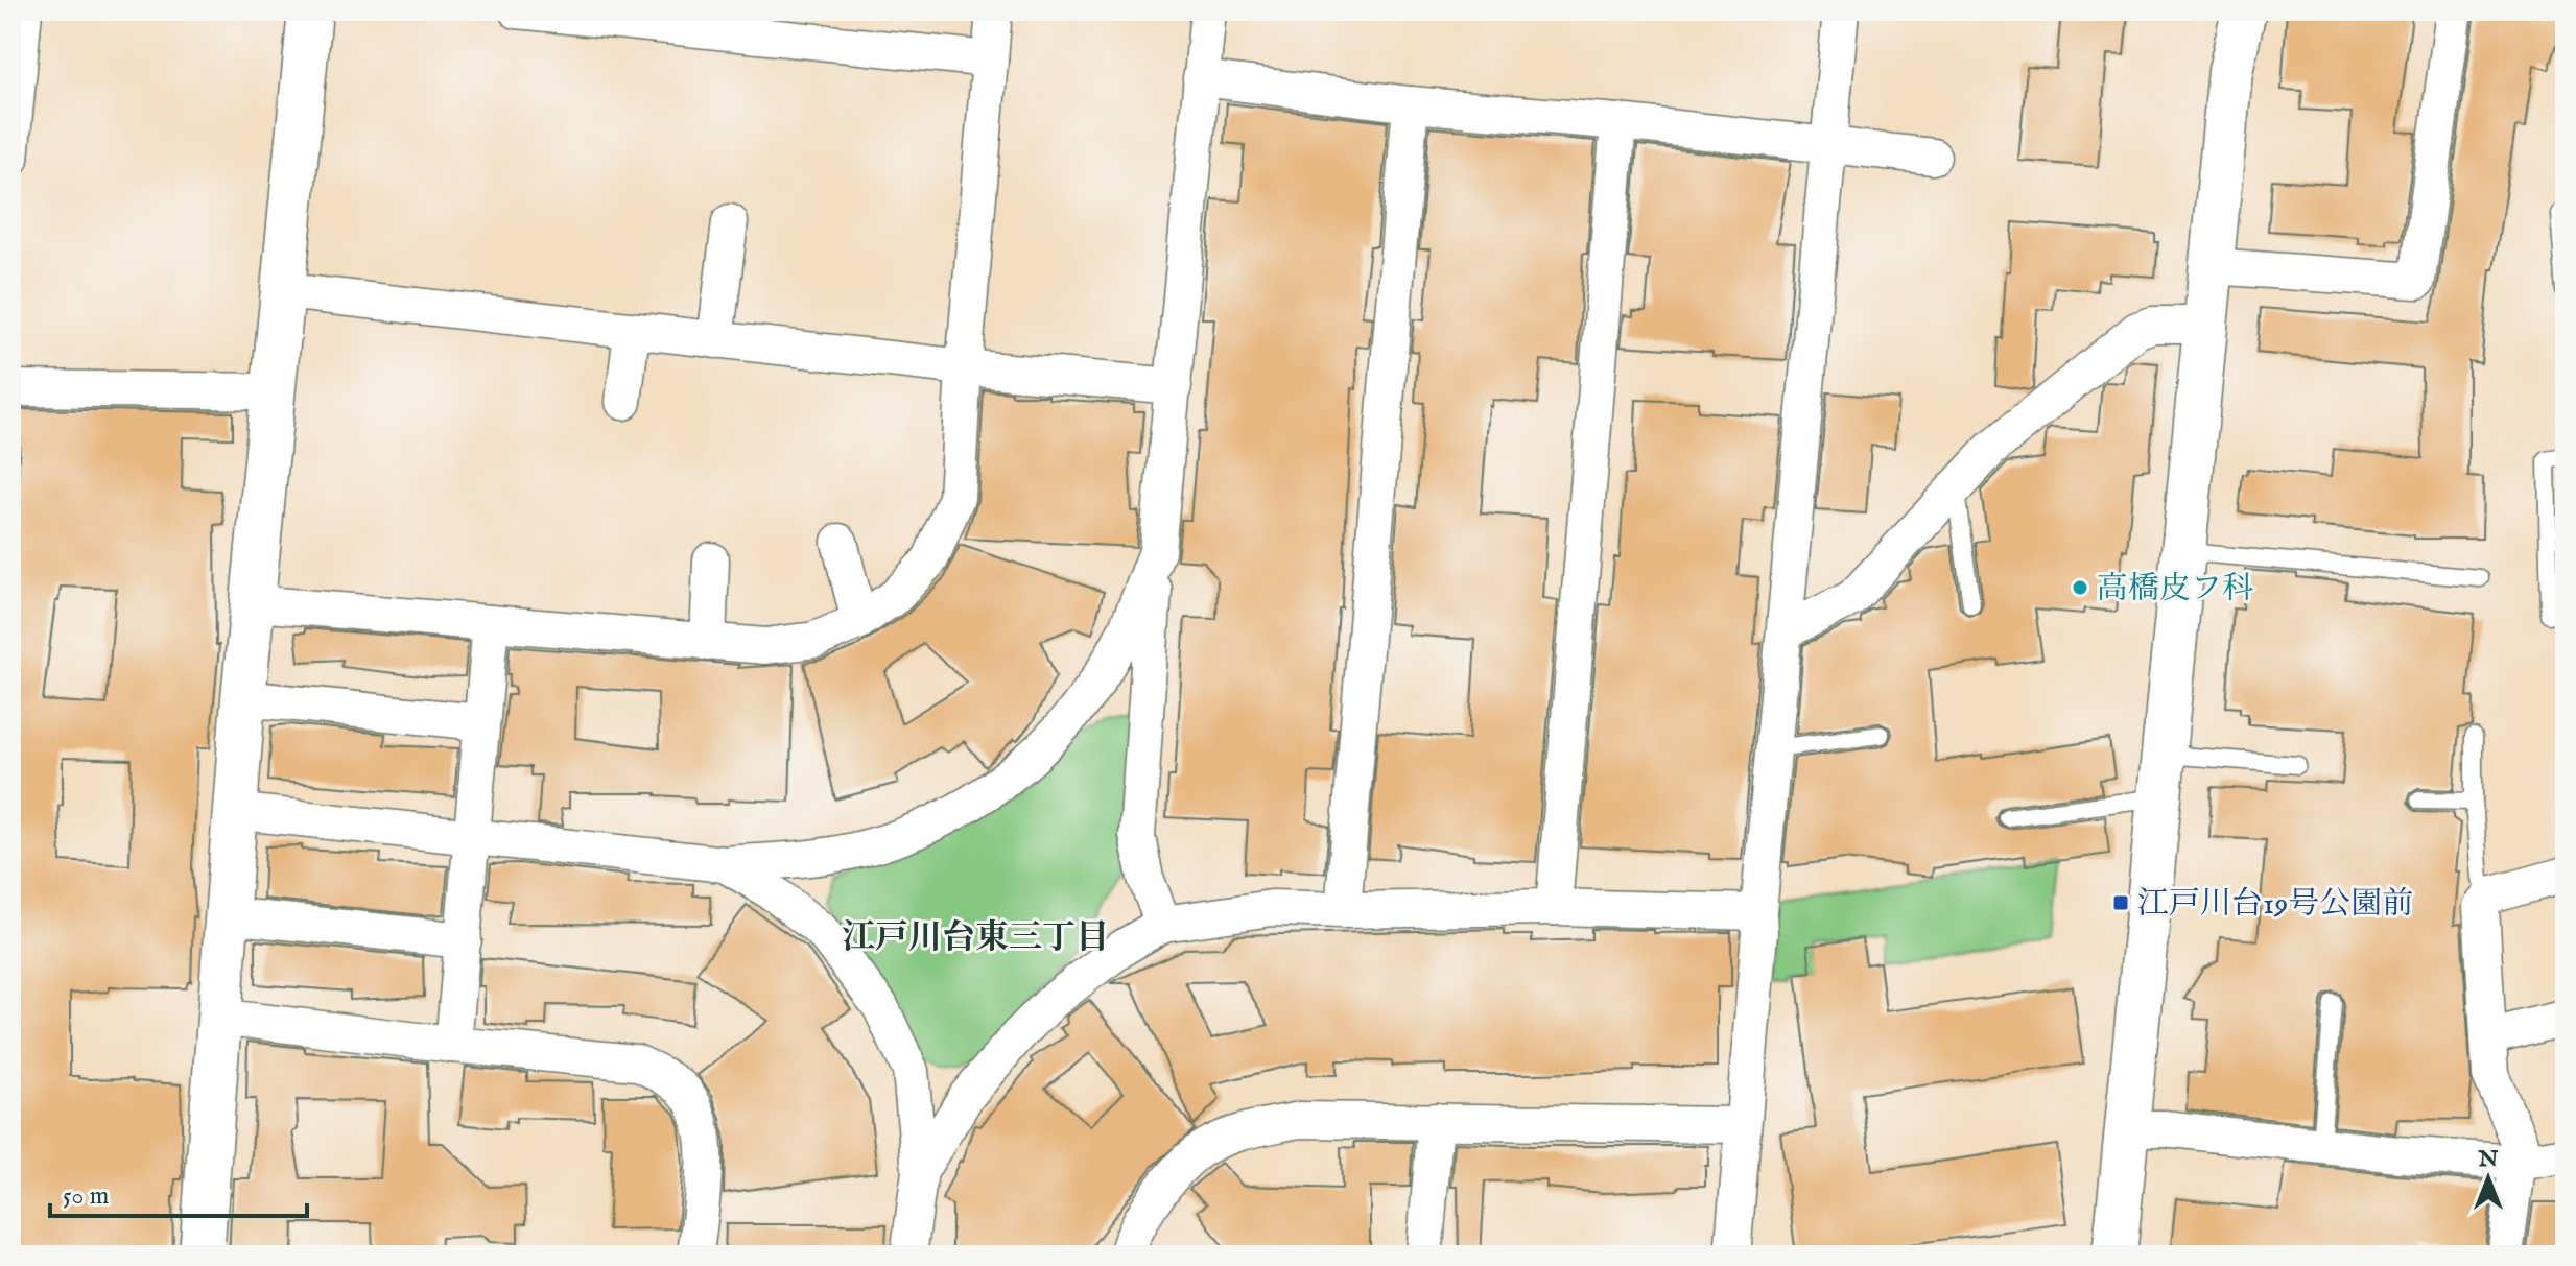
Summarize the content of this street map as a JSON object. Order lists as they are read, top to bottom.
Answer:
{
  "districts": ["江戸川台東三丁目"],
  "places": {
    "other": ["高橋皮フ科"],
    "transit": ["江戸川台19号公園前"]
  },
  "scale_bar": "50 m",
  "north": "top"
}
